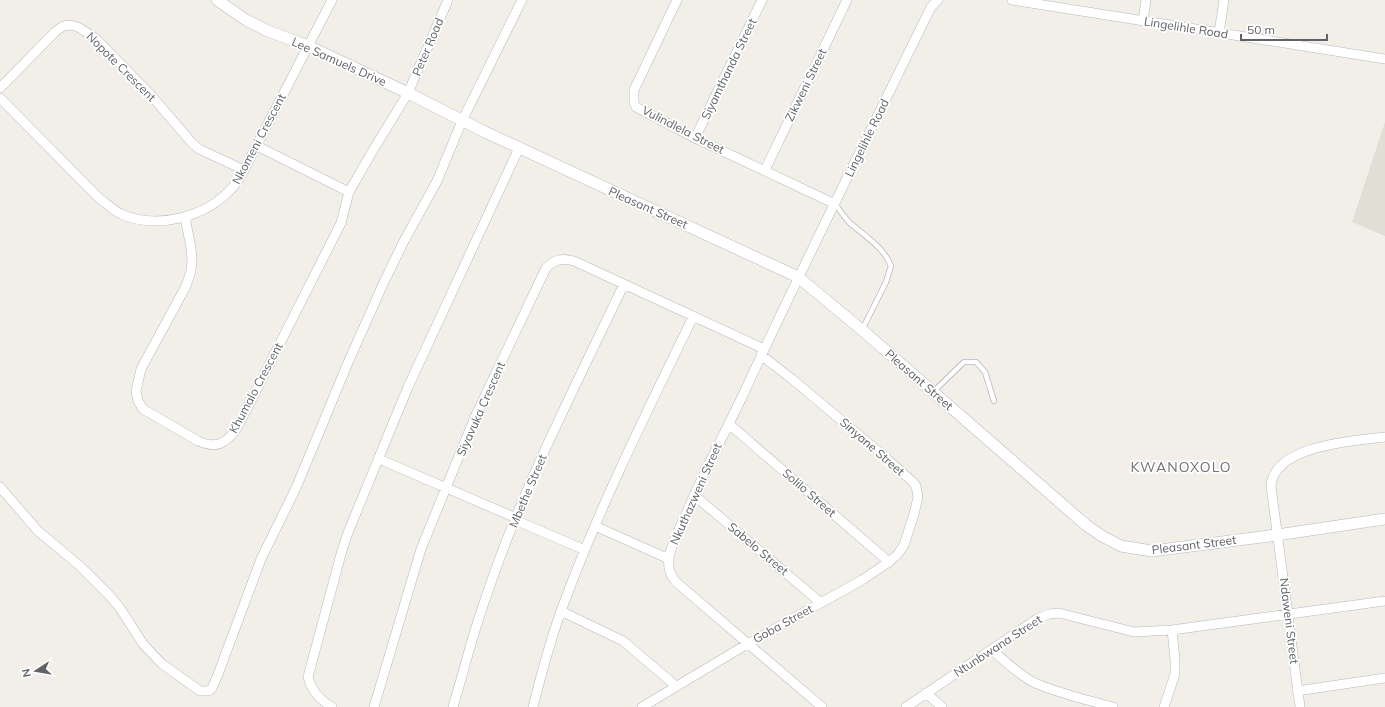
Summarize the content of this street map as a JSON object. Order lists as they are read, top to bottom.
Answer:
{
  "streets": {
    "street": [
      "Lingelihle Road",
      "Peter Road",
      "Lee Samuels Drive",
      "Nopote Crescent",
      "Siyamthanda Street",
      "Zikweni Street",
      "Vulindlela Street",
      "Nkomeni Crescent",
      "Pleasant Street",
      "Khumalo Crescent",
      "Siyavuka Crescent",
      "Sinyane Street",
      "Mbethe Street",
      "Solilo Street",
      "Nkuthazweni Street",
      "Sabelo Street",
      "Ndaweni Street",
      "Goba Street",
      "Ntunbwana Street"
    ]
  },
  "crossings": [
    ["Lingelihle Road", "Vulindlela Street"],
    ["Lingelihle Road", "Pleasant Street"],
    ["Lingelihle Road", "Nkuthazweni Street"],
    ["Peter Road", "Lee Samuels Drive"],
    ["Peter Road", "Khumalo Crescent"],
    ["Lee Samuels Drive", "Nkomeni Crescent"],
    ["Lee Samuels Drive", "Pleasant Street"],
    ["Lee Samuels Drive", "Khumalo Crescent"],
    ["Nopote Crescent", "Nkomeni Crescent"],
    ["Siyamthanda Street", "Vulindlela Street"],
    ["Zikweni Street", "Vulindlela Street"],
    ["Nkomeni Crescent", "Khumalo Crescent"],
    ["Pleasant Street", "Nkuthazweni Street"],
    ["Pleasant Street", "Ndaweni Street"],
    ["Siyavuka Crescent", "Sinyane Street"],
    ["Siyavuka Crescent", "Mbethe Street"],
    ["Siyavuka Crescent", "Nkuthazweni Street"],
    ["Sinyane Street", "Solilo Street"],
    ["Sinyane Street", "Nkuthazweni Street"],
    ["Sinyane Street", "Goba Street"],
    ["Solilo Street", "Nkuthazweni Street"],
    ["Solilo Street", "Goba Street"],
    ["Nkuthazweni Street", "Sabelo Street"],
    ["Nkuthazweni Street", "Goba Street"],
    ["Sabelo Street", "Goba Street"],
    ["Ndaweni Street", "Ntunbwana Street"]
  ],
  "districts": ["KWANOXOLO"],
  "scale_bar": "50 m",
  "north": "left"
}
